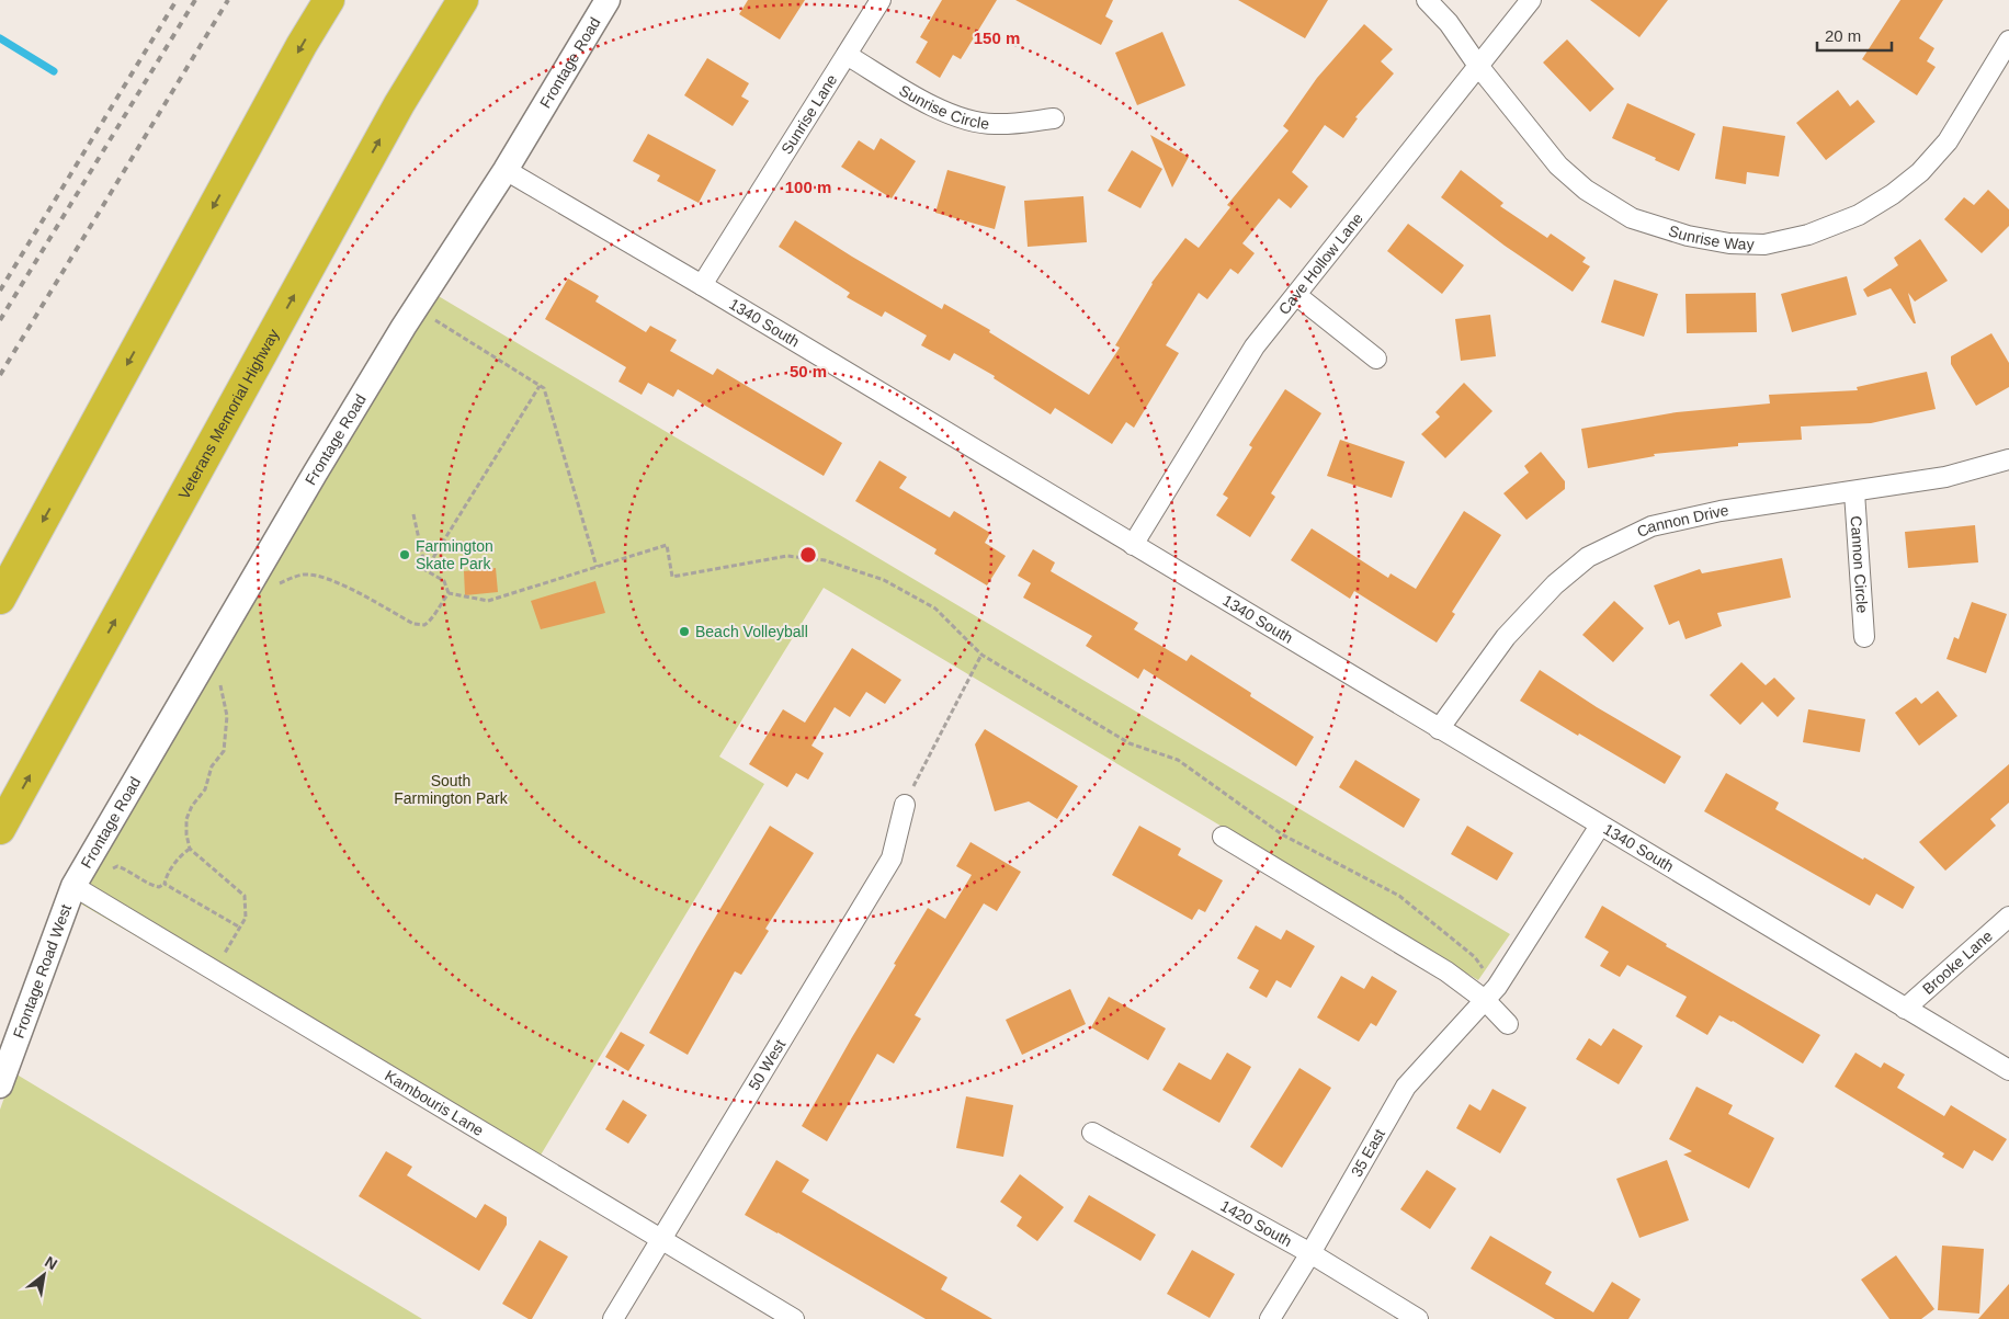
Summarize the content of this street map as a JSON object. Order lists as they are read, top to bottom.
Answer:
{
  "streets": {
    "highway": ["Veterans Memorial Highway"],
    "street": [
      "Frontage Road",
      "Sunrise Circle",
      "Sunrise Lane",
      "Sunrise Way",
      "Cave Hollow Lane",
      "1340 South",
      "Cannon Drive",
      "Cannon Circle",
      "Brooke Lane",
      "Frontage Road West",
      "50 West",
      "Kambouris Lane",
      "35 East",
      "1420 South"
    ]
  },
  "crossings": [
    ["Frontage Road", "1340 South"],
    ["Frontage Road", "Frontage Road West"],
    ["Frontage Road", "Kambouris Lane"],
    ["Sunrise Circle", "Sunrise Lane"],
    ["Sunrise Lane", "1340 South"],
    ["Sunrise Way", "Cave Hollow Lane"],
    ["Cave Hollow Lane", "1340 South"],
    ["1340 South", "Cannon Drive"],
    ["1340 South", "Brooke Lane"],
    ["1340 South", "35 East"],
    ["Cannon Drive", "Cannon Circle"],
    ["Frontage Road West", "Kambouris Lane"],
    ["50 West", "Kambouris Lane"],
    ["35 East", "1420 South"]
  ],
  "parks": ["South Farmington Park"],
  "places": ["Farmington Skate Park", "Beach Volleyball"],
  "scale_bar": "20 m",
  "north": "top right",
  "rings": ["150 m", "100 m", "50 m"]
}
